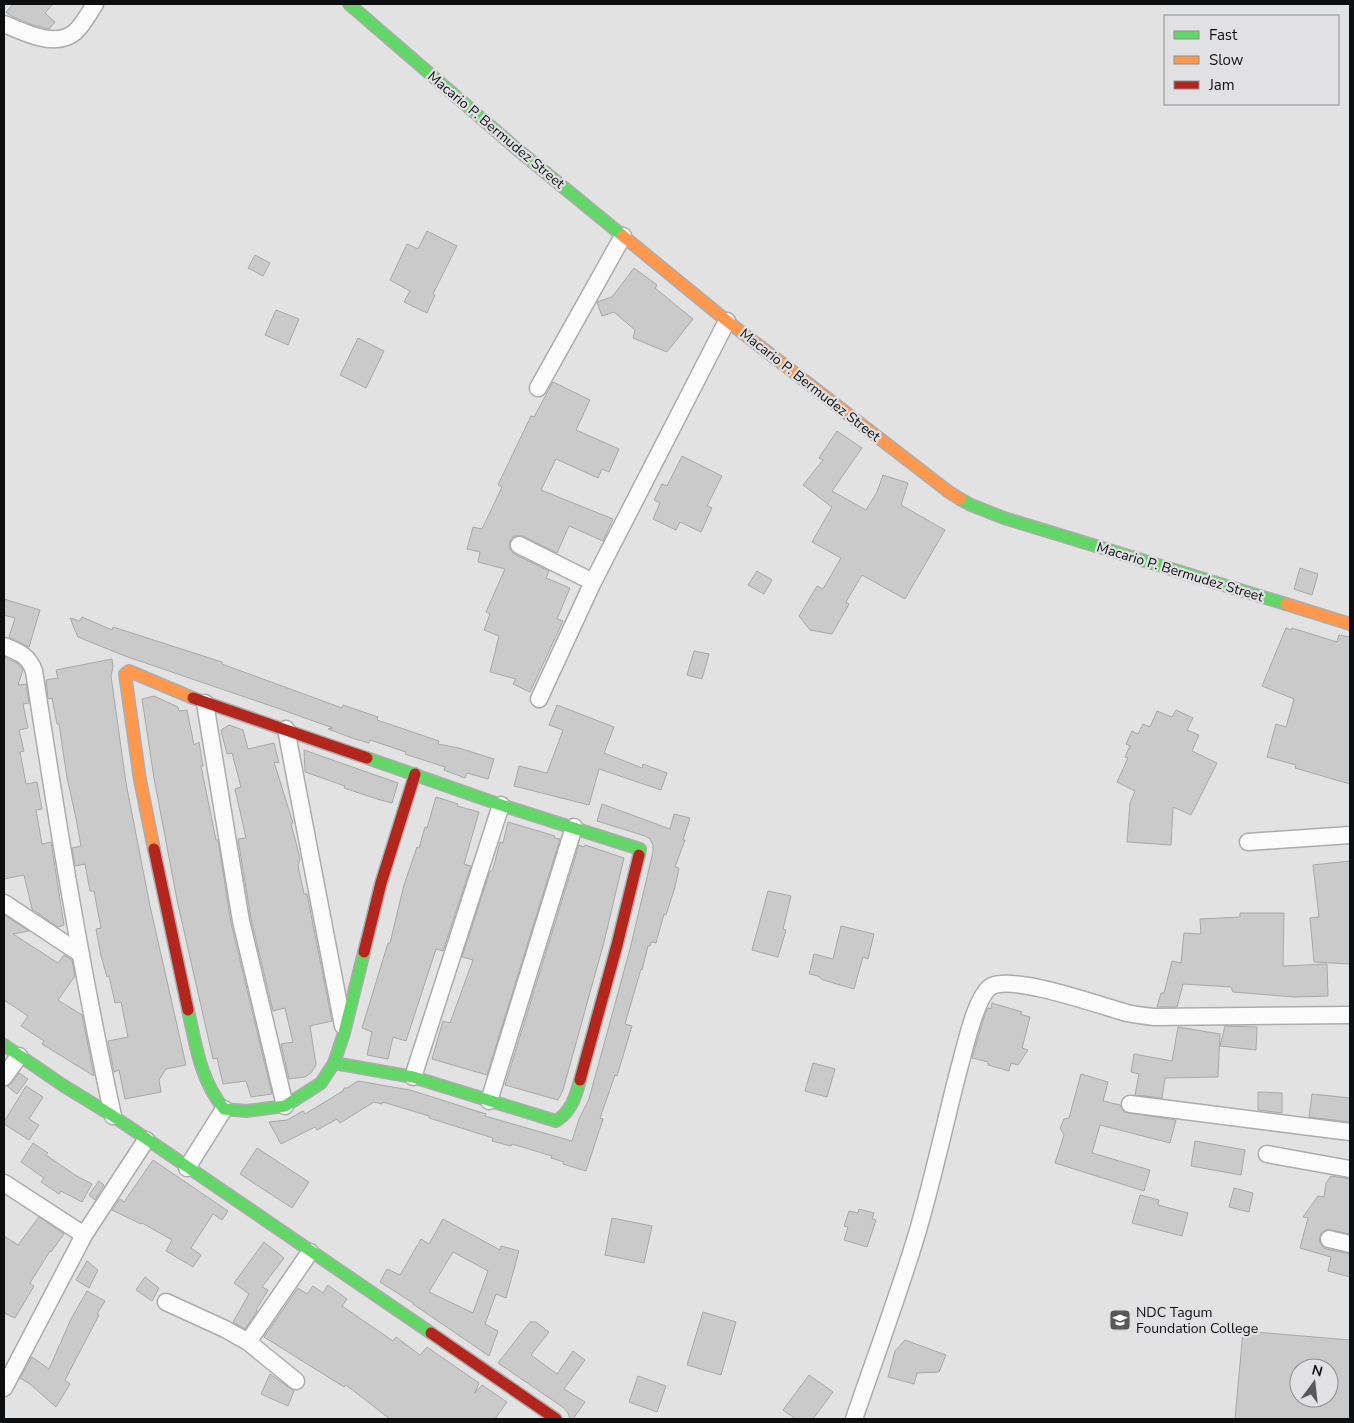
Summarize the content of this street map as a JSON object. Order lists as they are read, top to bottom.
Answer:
{
  "streets": {
    "street": ["Macario P. Bermudez Street"]
  },
  "places": {
    "school or university": ["NDC Tagum Foundation College"]
  },
  "legend": ["Fast", "Slow", "Jam"],
  "north": "top"
}
